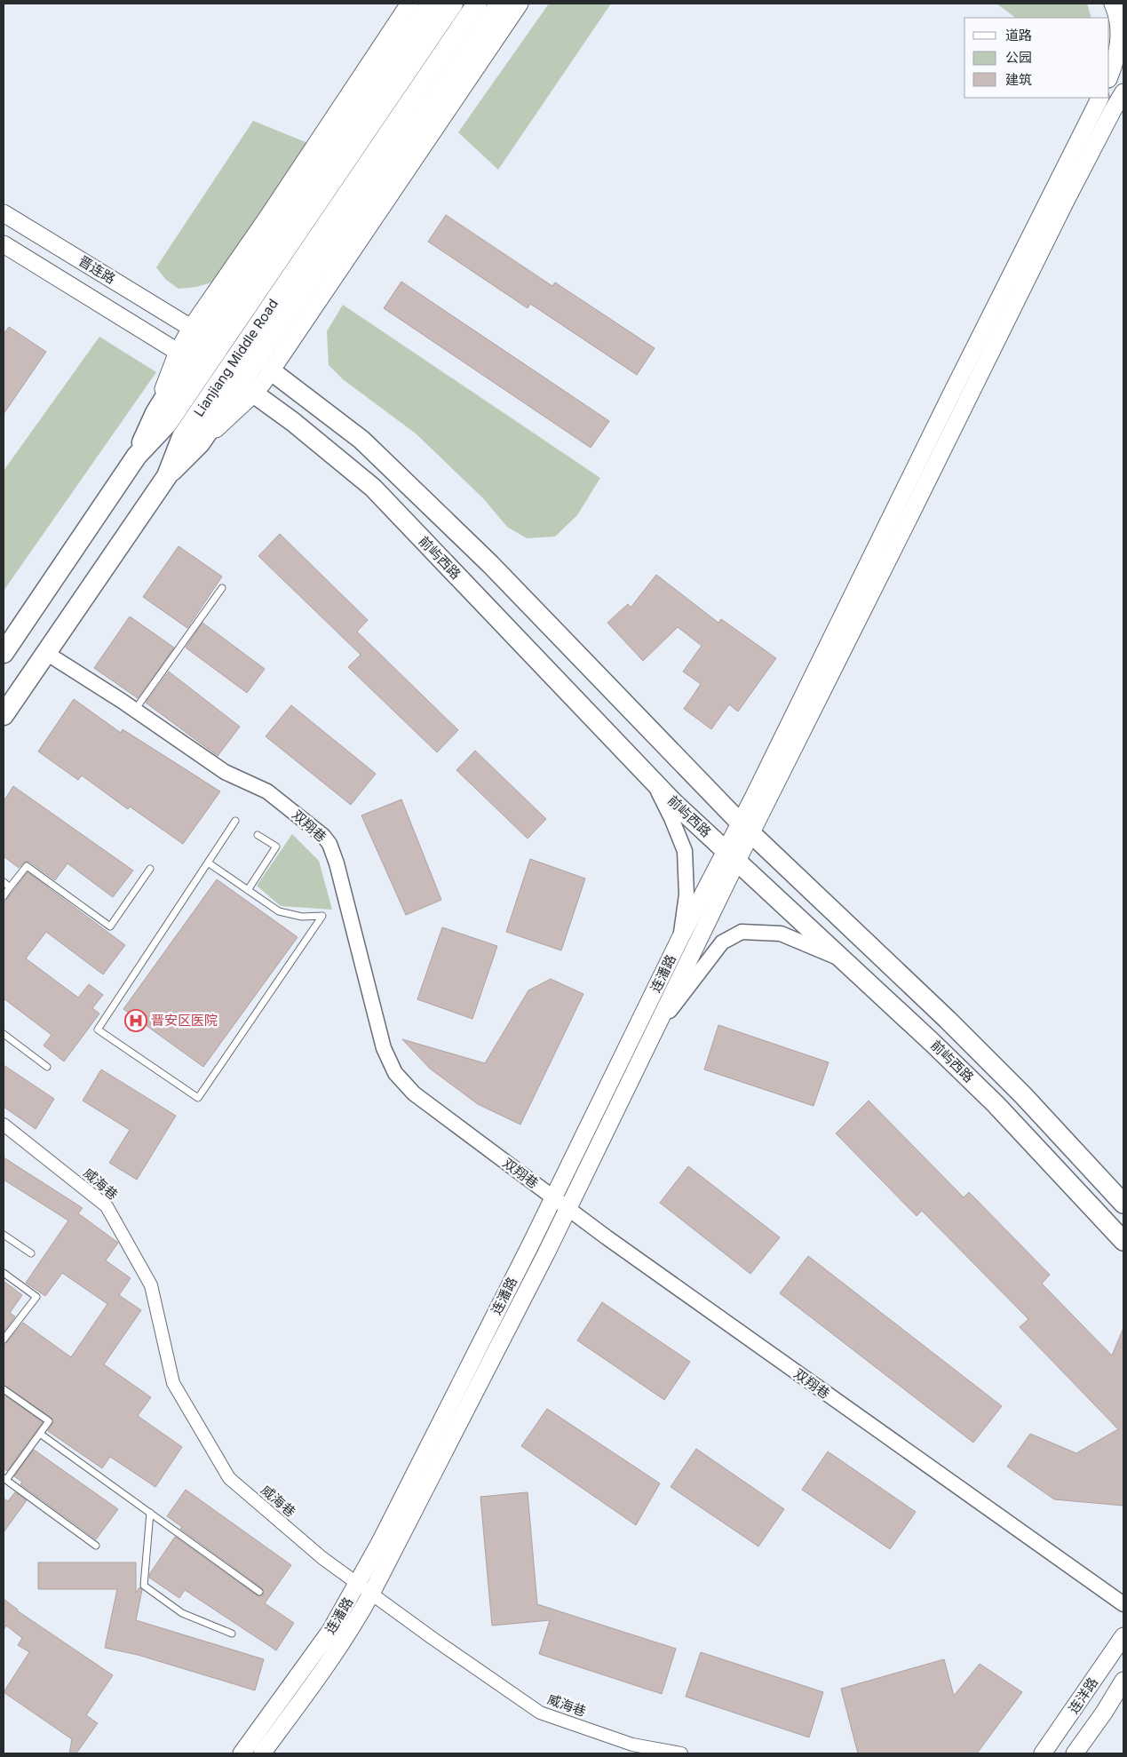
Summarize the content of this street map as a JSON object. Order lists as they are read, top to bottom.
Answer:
{
  "streets": {
    "highway": ["Lianjiang Middle Road"],
    "main road": [
      "晋连路",
      "前屿西路",
      "连潘路",
      "连洋路"
    ],
    "street": ["双翔巷", "威海巷"]
  },
  "crossings": [
    ["Lianjiang Middle Road", "双翔巷"],
    ["前屿西路", "连潘路"],
    ["双翔巷", "连潘路"],
    ["连潘路", "威海巷"]
  ],
  "places": {
    "hospital": ["晋安区医院"]
  },
  "legend": ["道路", "公园", "建筑"]
}
